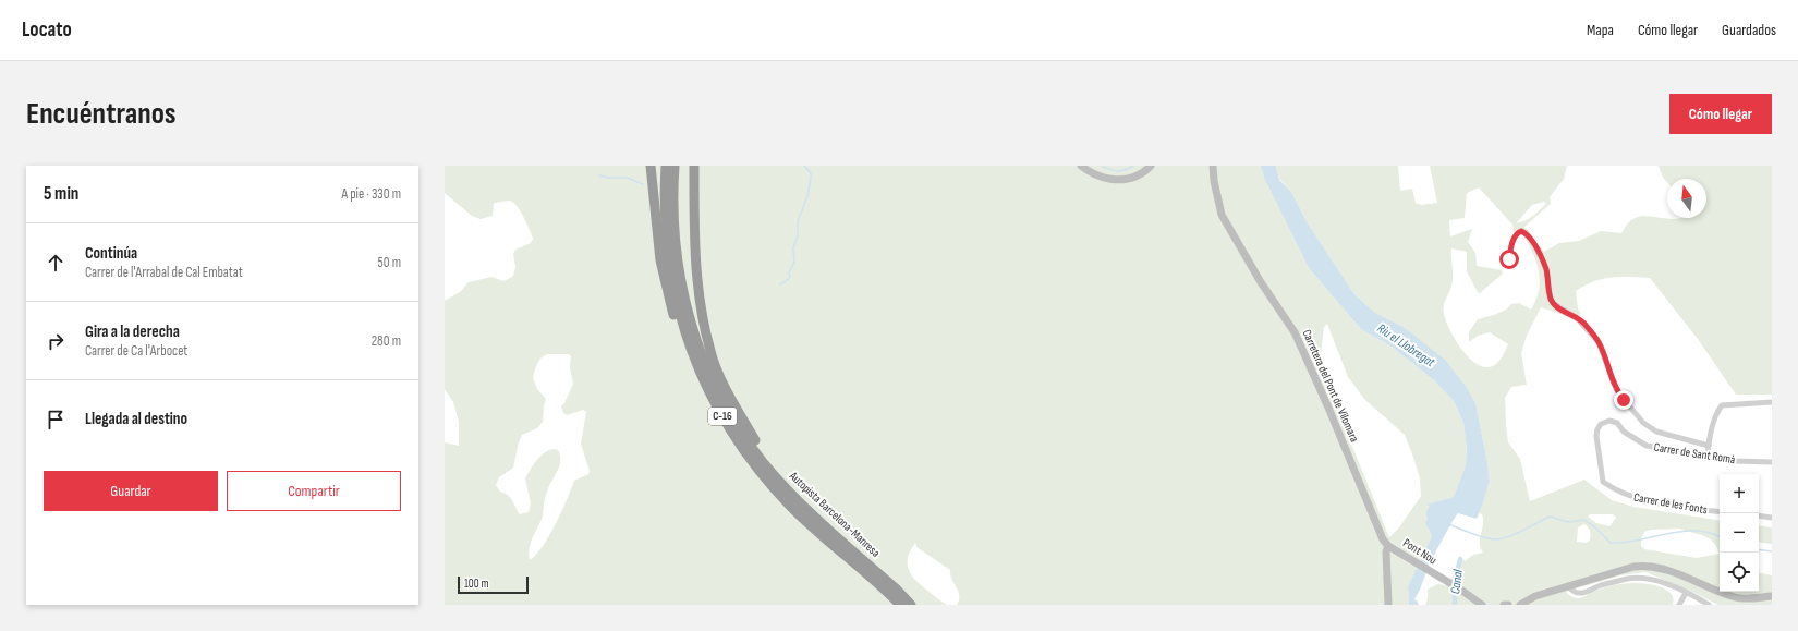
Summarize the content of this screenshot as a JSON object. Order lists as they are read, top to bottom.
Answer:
{
  "streets": {
    "highway": ["C-16", "Autopista Barcelona-Manresa"],
    "street": [
      "Carretera del Pont de Vilomara",
      "Carrer de Sant Romà",
      "Carrer de les Fonts",
      "Pont Nou"
    ]
  },
  "crossings": [
    ["Carretera del Pont de Vilomara", "Pont Nou"],
    ["Carrer de Sant Romà", "Carrer de les Fonts"]
  ],
  "water": ["Riu el Llobregat", "Canal"],
  "scale_bar": "100 m",
  "north": "top",
  "page": {
    "header": "Locato",
    "nav": ["Mapa", "Cómo llegar", "Guardados"],
    "buttons": [
      "Cómo llegar",
      ["Guardar", "Compartir"]
    ],
    "title": "Encuéntranos",
    "heading": ["5 min", "A pie · 330 m"],
    "list": [
      ["Continúa", "Carrer de l'Arrabal de Cal Embatat", "50 m"],
      ["Gira a la derecha", "Carrer de Ca l'Arbocet", "280 m"],
      "Llegada al destino"
    ],
    "map_buttons": ["+", "−"],
    "scale": "100 m"
  }
}
